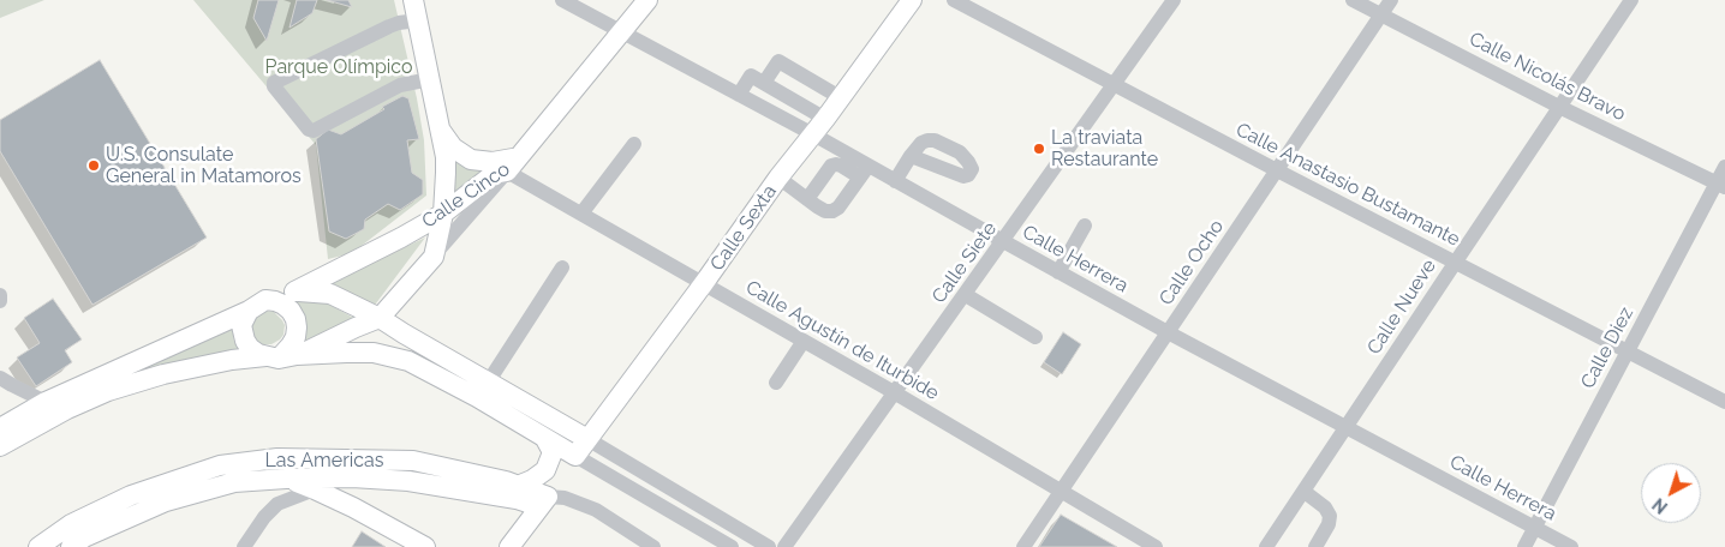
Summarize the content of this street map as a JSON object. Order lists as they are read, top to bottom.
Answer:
{
  "streets": {
    "main road": ["Calle Cinco", "Calle Sexta", "Las Americas"],
    "street": [
      "Calle Nicolás Bravo",
      "Calle Anastasio Bustamante",
      "Calle Herrera",
      "Calle Siete",
      "Calle Ocho",
      "Calle Nueve",
      "Calle Agustín de Iturbide",
      "Calle Diez"
    ]
  },
  "crossings": [
    ["Calle Nicolás Bravo", "Calle Ocho"],
    ["Calle Nicolás Bravo", "Calle Nueve"],
    ["Calle Nicolás Bravo", "Calle Diez"],
    ["Calle Anastasio Bustamante", "Calle Siete"],
    ["Calle Anastasio Bustamante", "Calle Ocho"],
    ["Calle Anastasio Bustamante", "Calle Nueve"],
    ["Calle Anastasio Bustamante", "Calle Diez"],
    ["Calle Cinco", "Calle Herrera"],
    ["Calle Cinco", "Calle Agustín de Iturbide"],
    ["Calle Sexta", "Calle Herrera"],
    ["Calle Sexta", "Calle Agustín de Iturbide"],
    ["Calle Herrera", "Calle Siete"],
    ["Calle Herrera", "Calle Ocho"],
    ["Calle Herrera", "Calle Nueve"],
    ["Calle Herrera", "Calle Diez"],
    ["Calle Siete", "Calle Agustín de Iturbide"],
    ["Calle Ocho", "Calle Agustín de Iturbide"]
  ],
  "parks": ["Parque Olímpico"],
  "places": ["La traviata Restaurante", "U.S. Consulate General in Matamoros"],
  "north": "bottom left"
}
